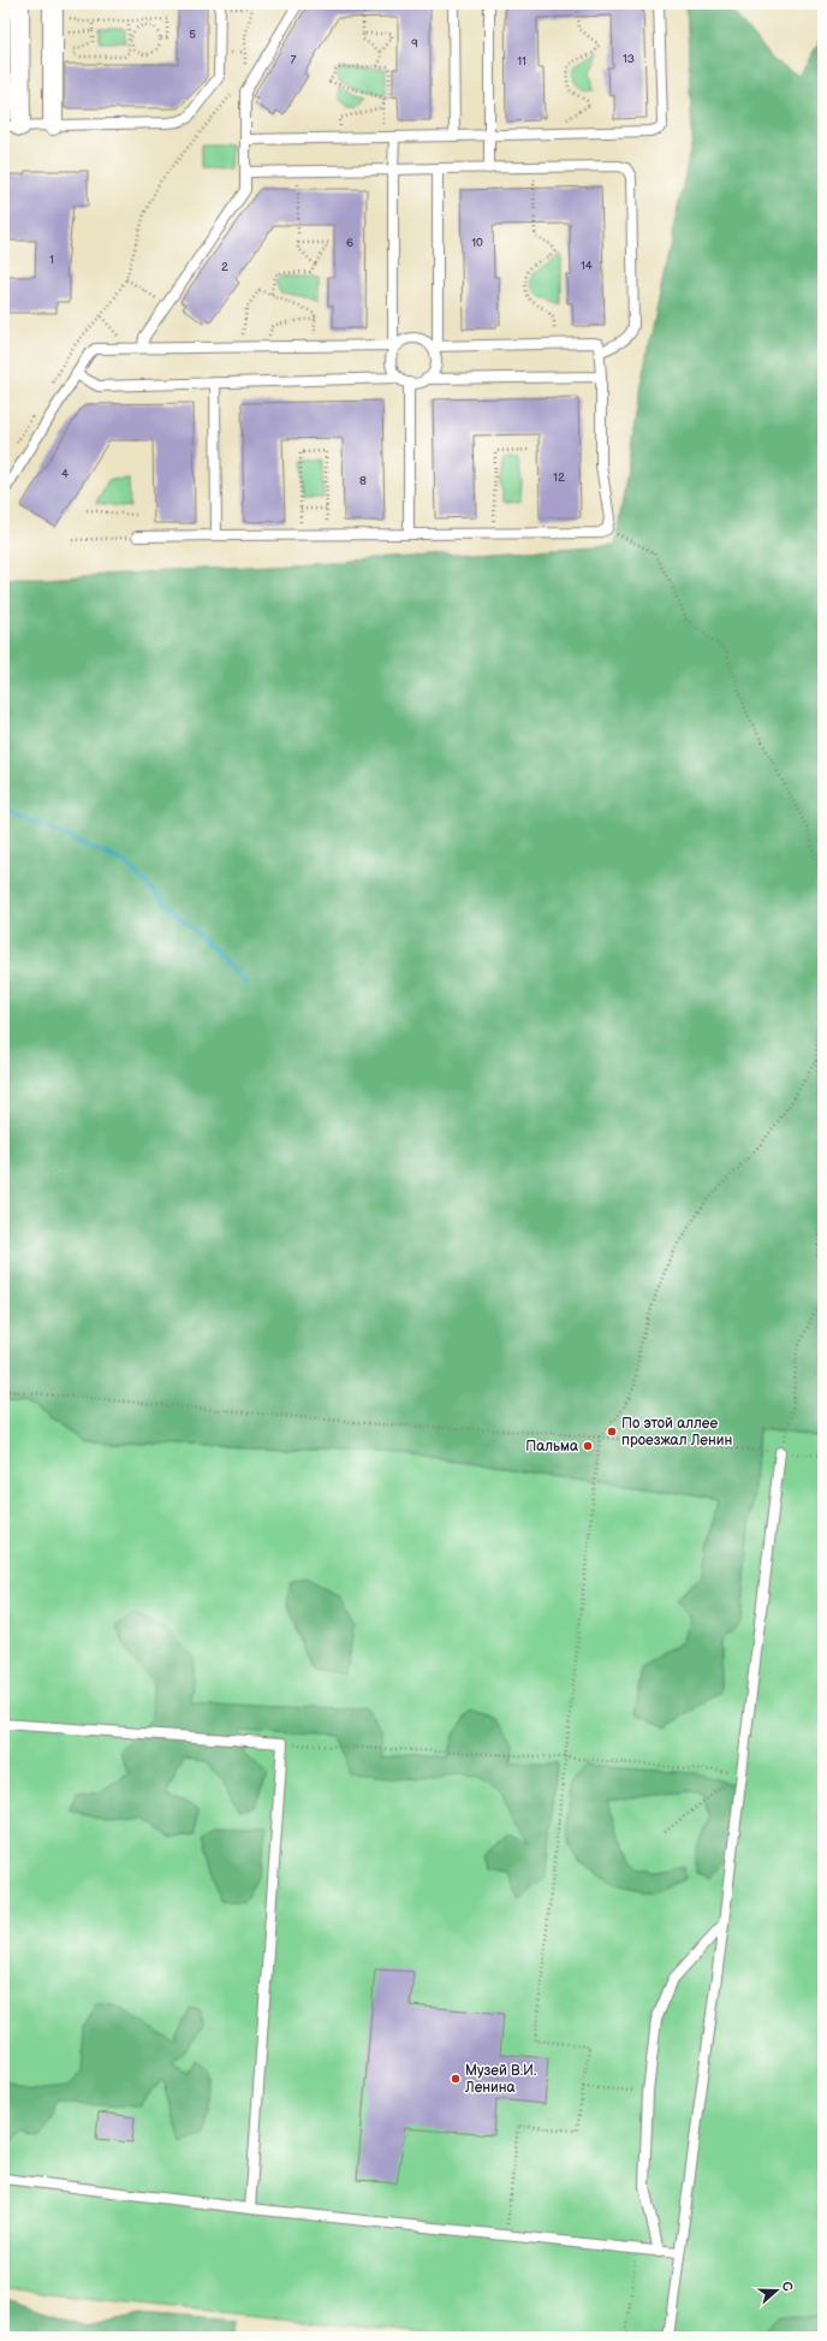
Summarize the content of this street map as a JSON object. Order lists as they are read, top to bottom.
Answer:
{
  "places": ["По этой аллее проезжал Ленин", "Пальма", "Музей В.И. Ленина"],
  "house_numbers": [
    "5",
    "9",
    "13",
    "7",
    "11",
    "6",
    "10",
    "1",
    "14",
    "2",
    "4",
    "12",
    "8"
  ],
  "north": "right"
}
